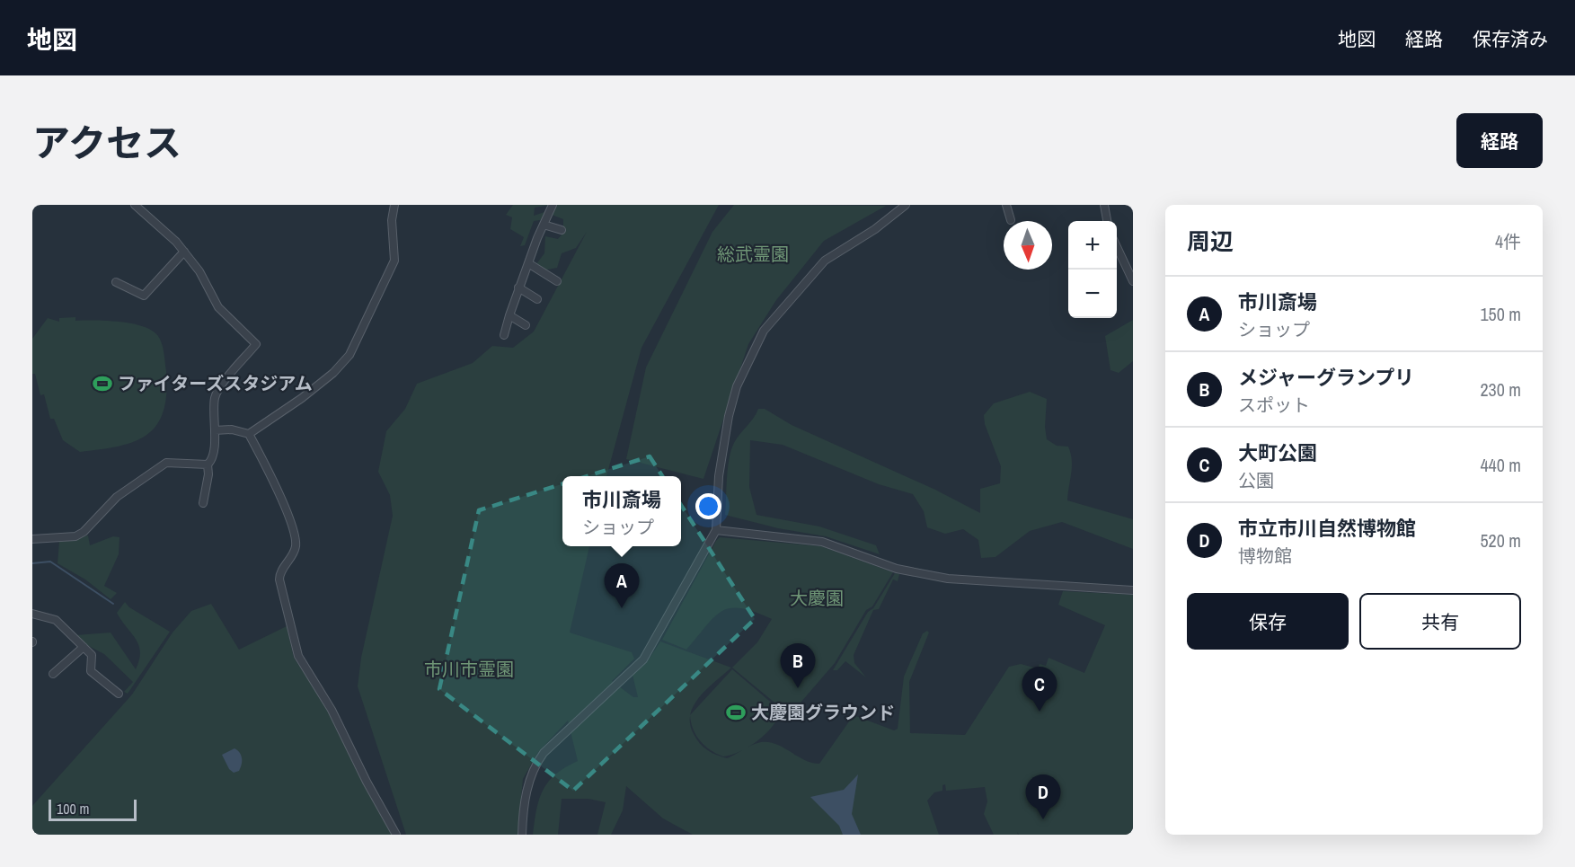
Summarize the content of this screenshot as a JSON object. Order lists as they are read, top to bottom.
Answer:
{
  "parks": ["総武霊園", "大慶園", "市川市霊園"],
  "places": {
    "sports": ["ファイターズスタジアム", "大慶園グラウンド"]
  },
  "scale_bar": "100 m",
  "north": "bottom",
  "page": {
    "header": "地図",
    "nav": ["地図", "経路", "保存済み"],
    "title": "アクセス",
    "buttons": [
      "経路",
      ["保存", "共有"]
    ],
    "heading": ["周辺", "4件"],
    "map_buttons": ["+", "−"],
    "list": [
      {
        "mark": "A",
        "name": "市川斎場",
        "note": "ショップ",
        "value": "150 m"
      },
      {
        "mark": "B",
        "name": "メジャーグランプリ",
        "note": "スポット",
        "value": "230 m"
      },
      {
        "mark": "C",
        "name": "大町公園",
        "note": "公園",
        "value": "440 m"
      },
      {
        "mark": "D",
        "name": "市立市川自然博物館",
        "note": "博物館",
        "value": "520 m"
      }
    ],
    "popup": ["市川斎場", "ショップ"],
    "pins": [
      "A",
      "B",
      "C",
      "D"
    ],
    "scale": "100 m"
  }
}
